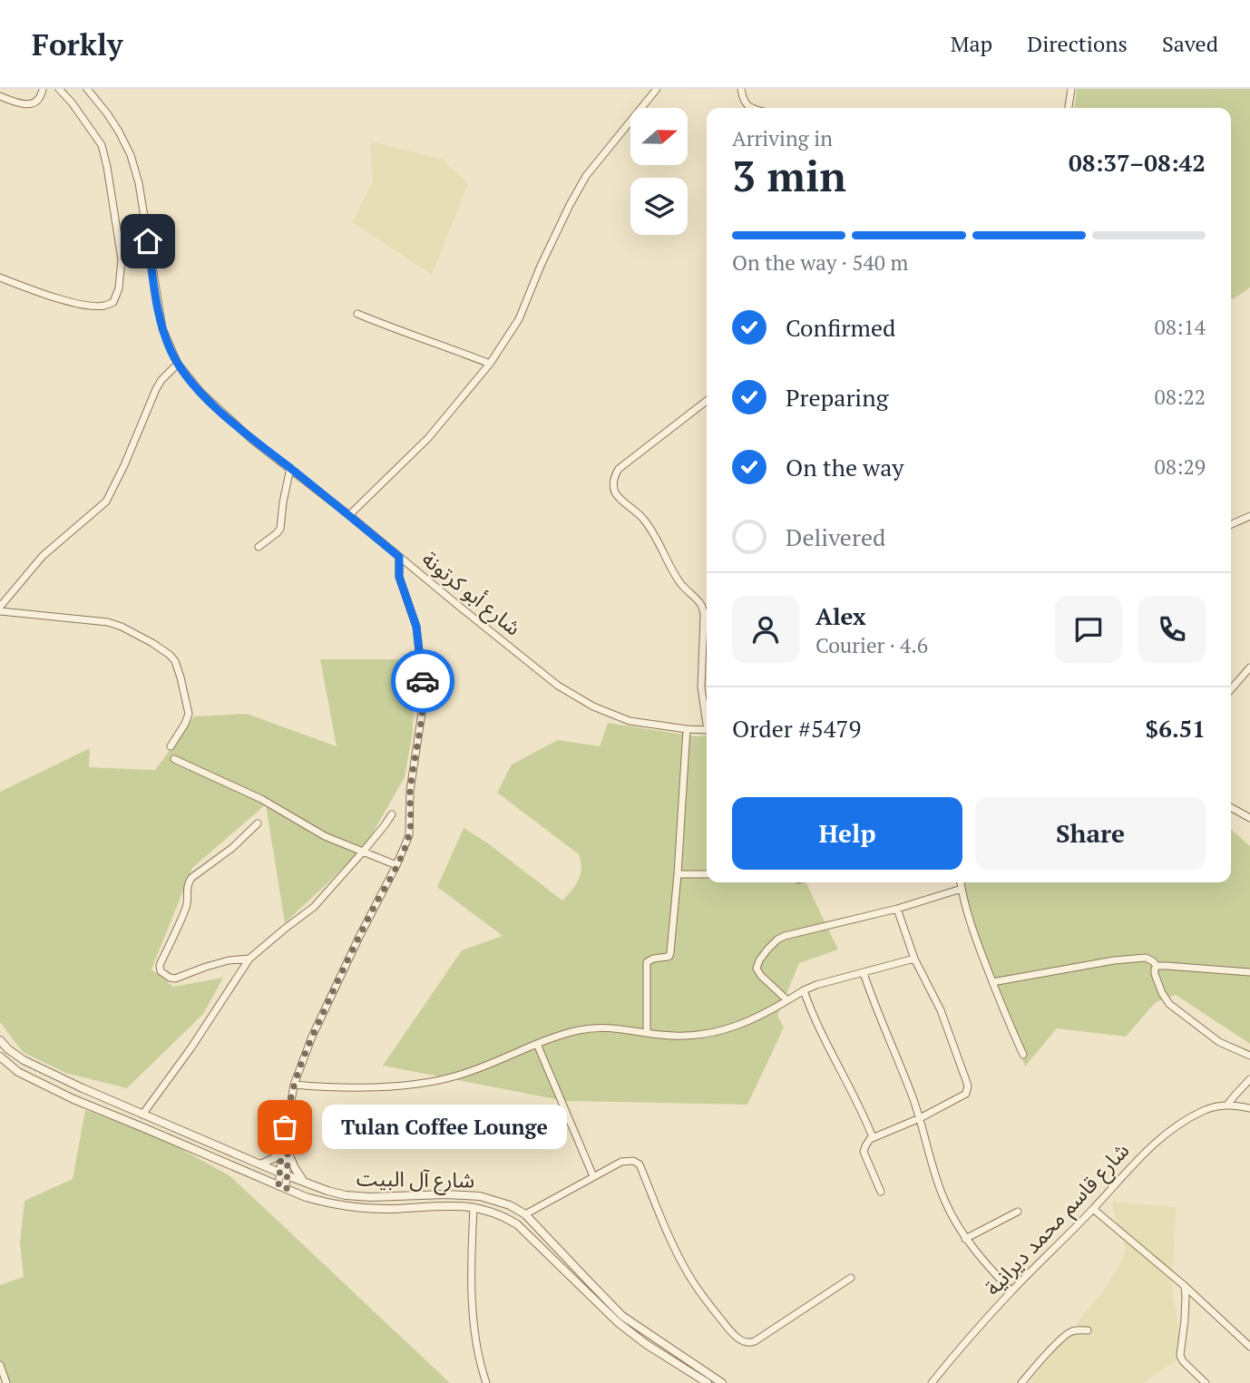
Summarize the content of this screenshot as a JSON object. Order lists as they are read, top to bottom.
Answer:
{
  "streets": {
    "street": ["شارع أبو كرتونة", "شارع آل البيت", "شارع قاسم محمد ديرانية"]
  },
  "places": ["Tulan Coffee Lounge"],
  "north": "right",
  "page": {
    "header": "Forkly",
    "nav": ["Map", "Directions", "Saved"],
    "heading": ["3 min", "Arriving in", "08:37–08:42"],
    "panel": [
      "Alex",
      "Courier · 4.6",
      "Order #5479",
      "$6.51"
    ],
    "bar": "On the way · 540 m",
    "list": [
      ["Confirmed", "08:14"],
      ["Preparing", "08:22"],
      ["On the way", "08:29"],
      "Delivered"
    ],
    "buttons": ["Help", "Share"],
    "bubble": "Tulan Coffee Lounge"
  }
}
